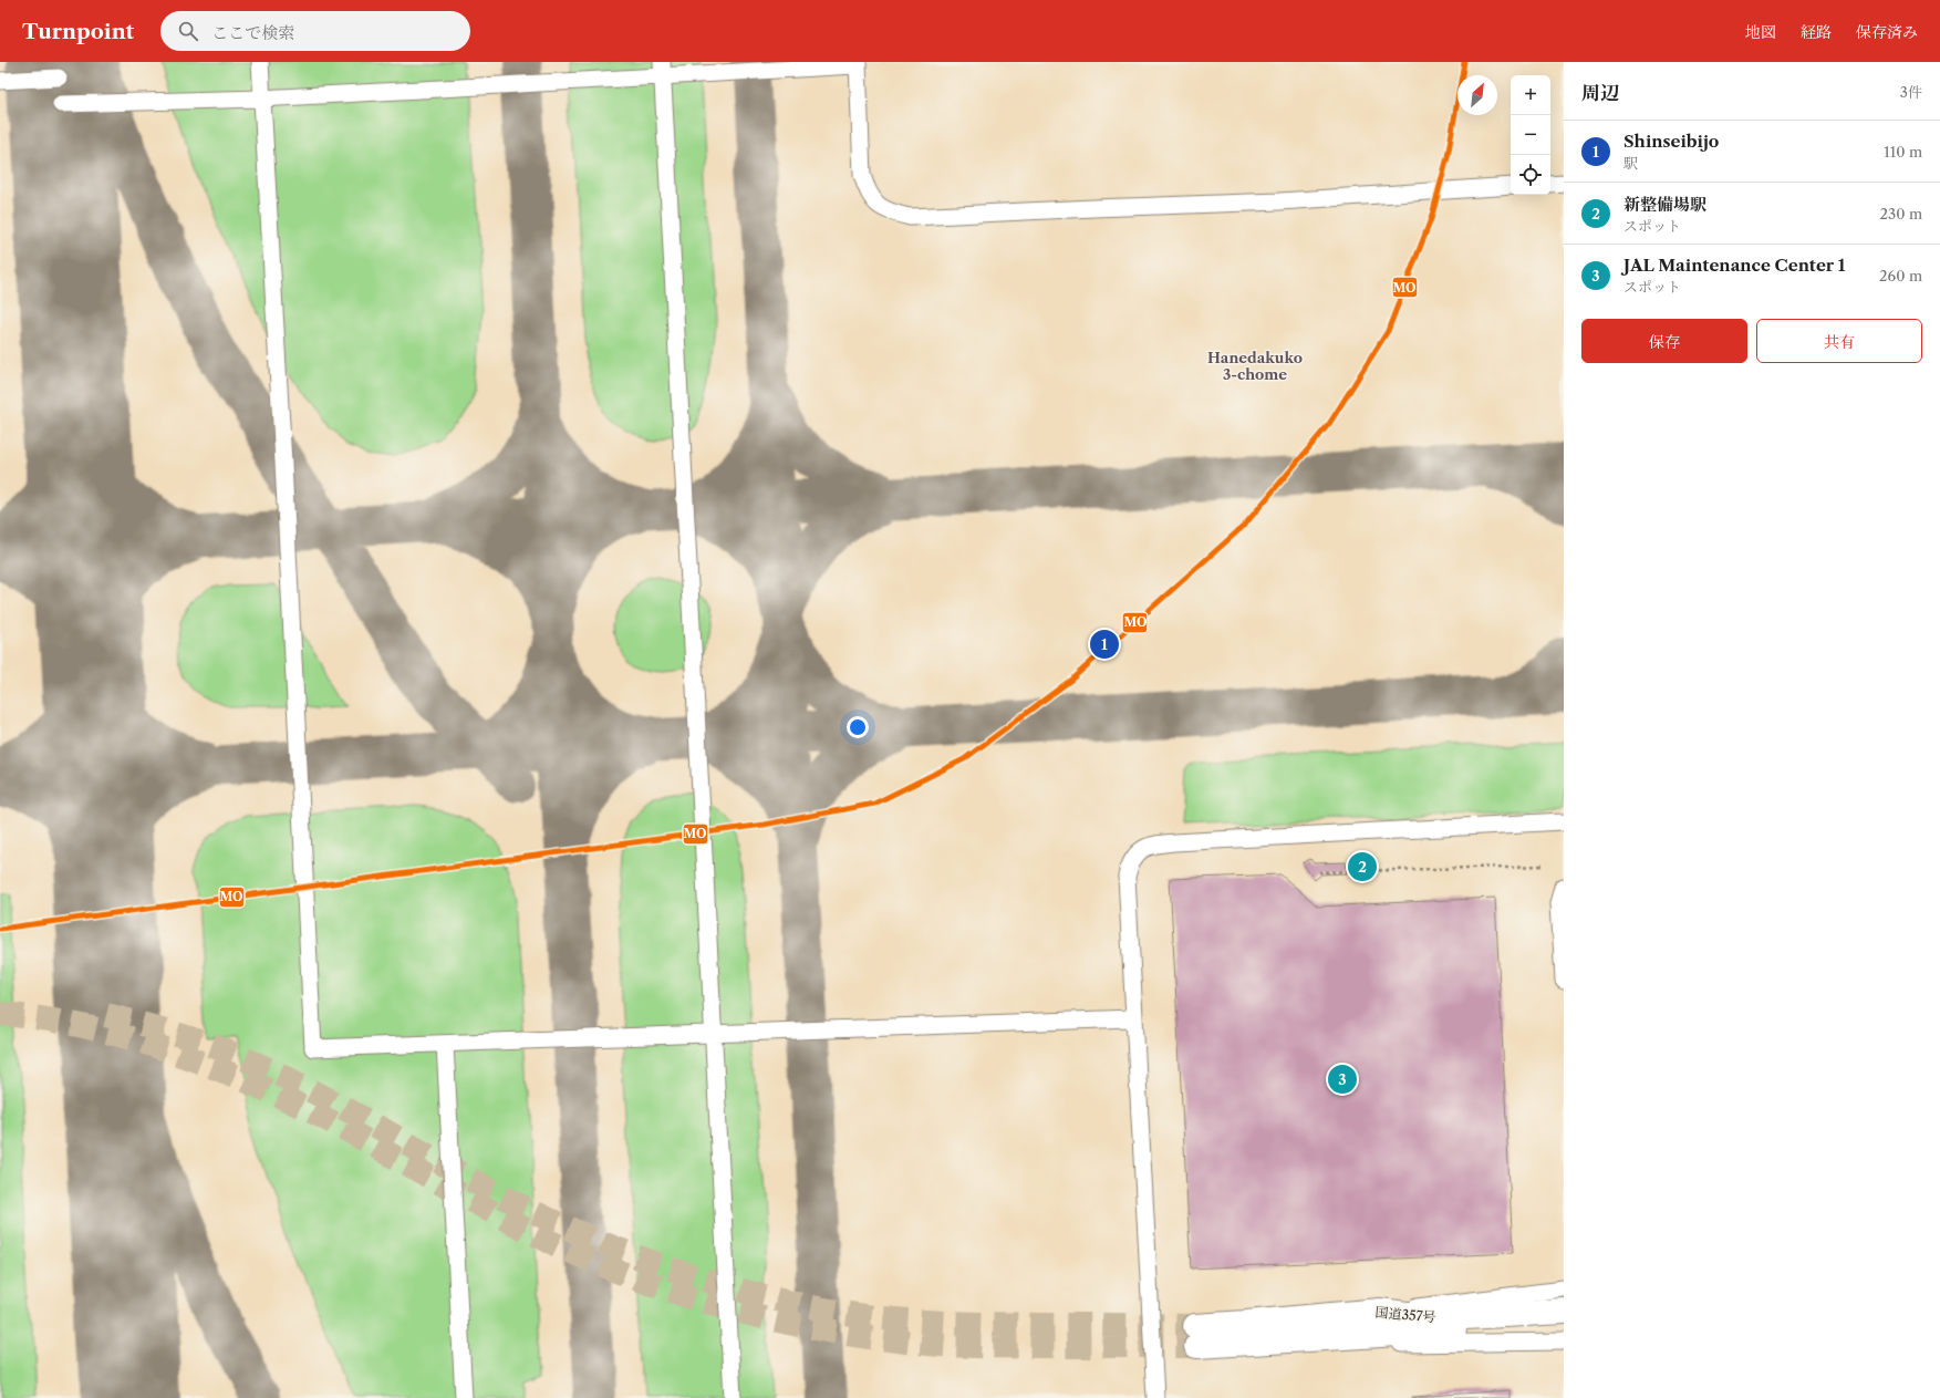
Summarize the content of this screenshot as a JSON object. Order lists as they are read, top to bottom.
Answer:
{
  "streets": {
    "highway": ["国道357号"]
  },
  "districts": ["Hanedakuko 3-chome"],
  "lines": ["transit line MO"],
  "north": "top right",
  "page": {
    "header": "Turnpoint",
    "search": "ここで検索",
    "nav": ["地図", "経路", "保存済み"],
    "heading": ["周辺", "3件"],
    "map_buttons": ["+", "−"],
    "list": [
      {
        "mark": "1",
        "name": "Shinseibijo",
        "note": "駅",
        "value": "110 m"
      },
      {
        "mark": "2",
        "name": "新整備場駅",
        "note": "スポット",
        "value": "230 m"
      },
      {
        "mark": "3",
        "name": "JAL Maintenance Center 1",
        "note": "スポット",
        "value": "260 m"
      }
    ],
    "buttons": ["保存", "共有"],
    "pins": ["1", "2", "3"]
  }
}
